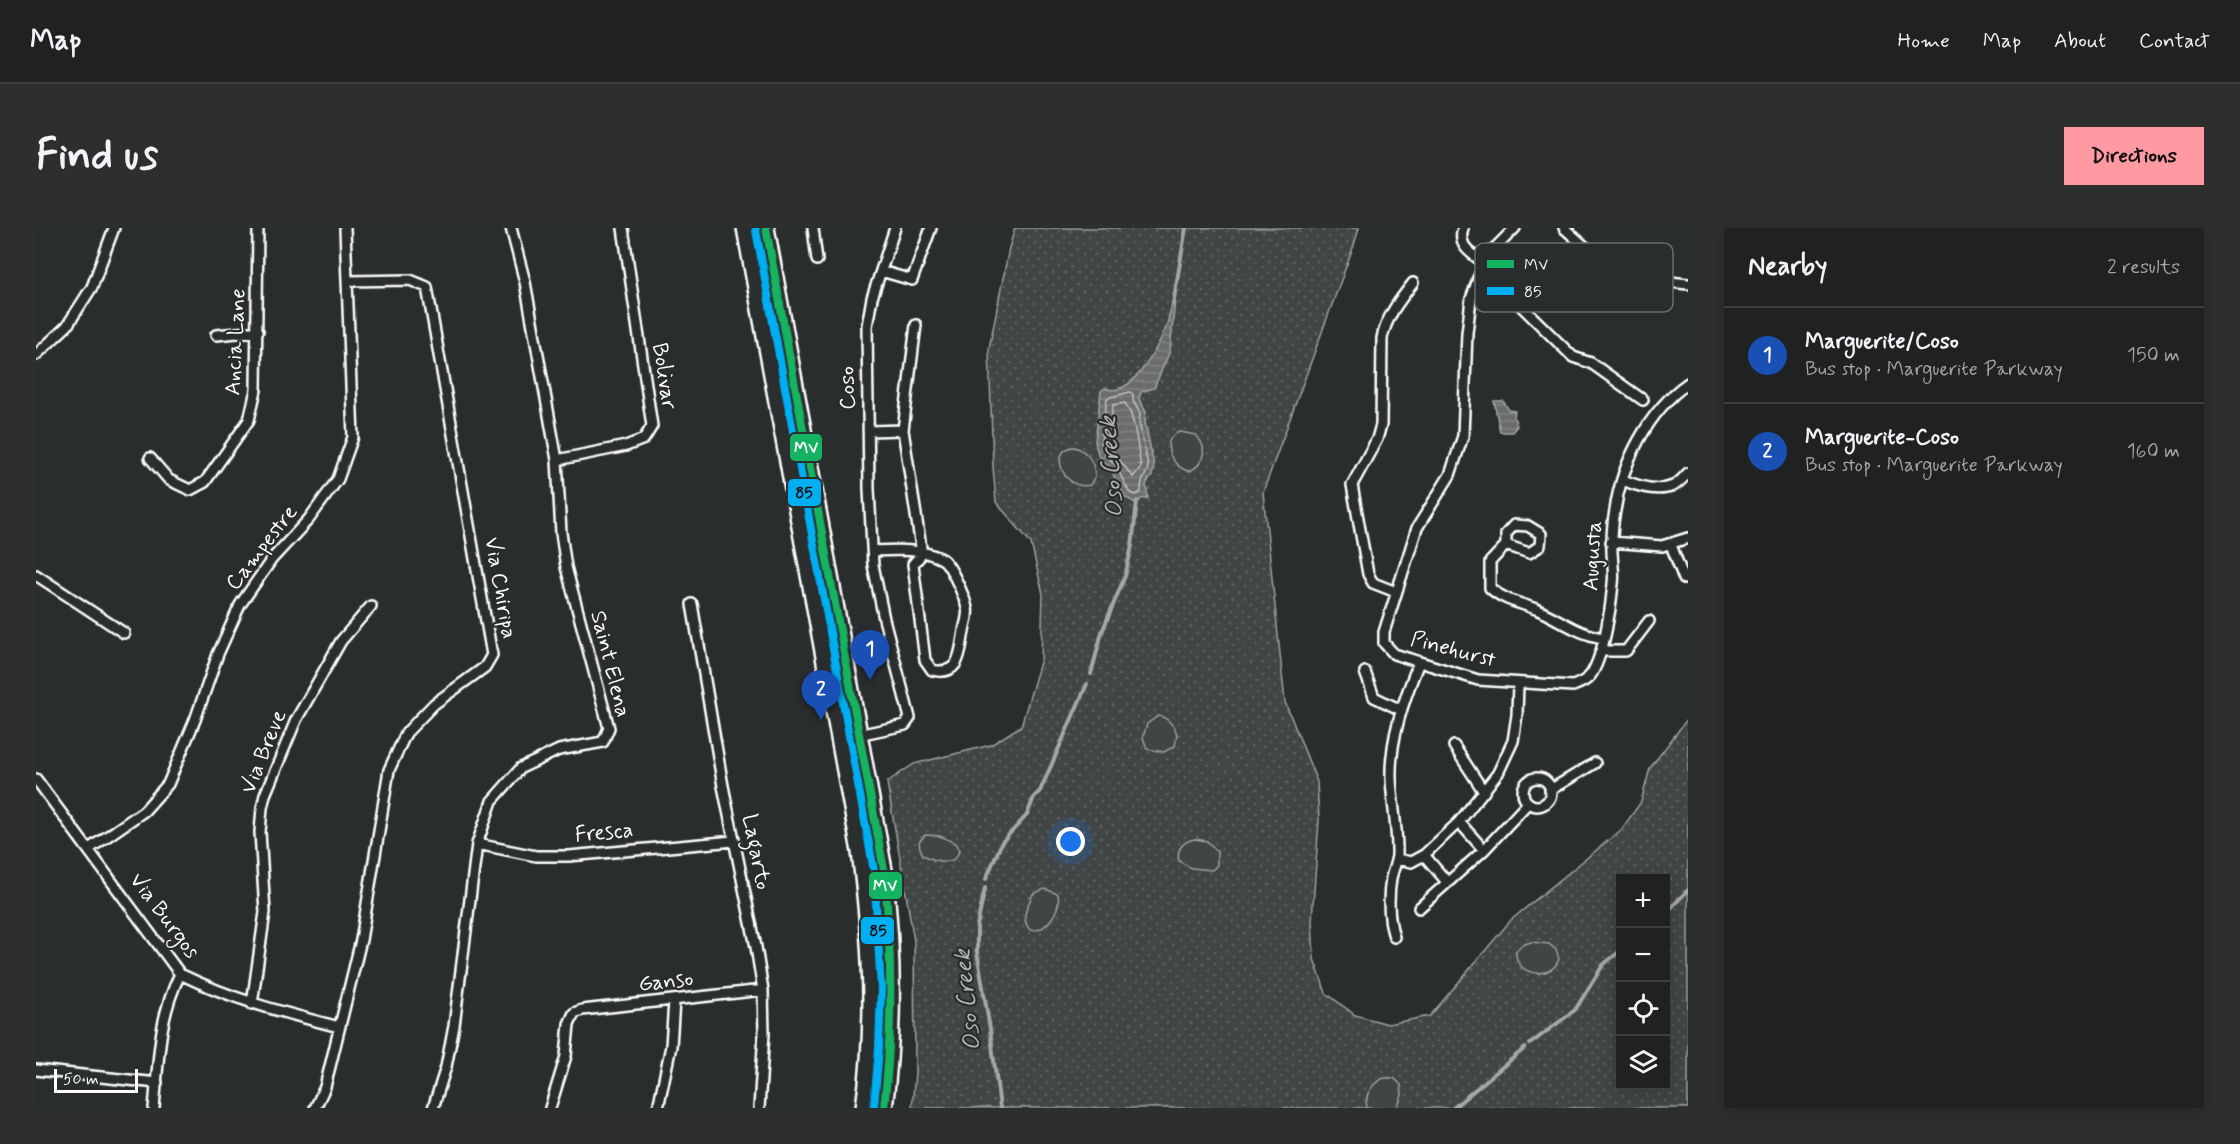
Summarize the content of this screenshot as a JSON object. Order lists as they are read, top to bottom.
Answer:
{
  "streets": {
    "street": [
      "Ancia Lane",
      "Bolivar",
      "Coso",
      "Campestre",
      "Augusta",
      "Via Chiripa",
      "Pinehurst",
      "Saint Elena",
      "Via Breve",
      "Fresca",
      "Lagarto",
      "Via Burgos",
      "Ganso"
    ]
  },
  "crossings": [
    ["Bolivar", "Saint Elena"],
    ["Campestre", "Via Chiripa"],
    ["Campestre", "Via Burgos"],
    ["Augusta", "Pinehurst"],
    ["Via Chiripa", "Via Burgos"],
    ["Saint Elena", "Fresca"],
    ["Via Breve", "Via Burgos"],
    ["Fresca", "Lagarto"],
    ["Lagarto", "Ganso"]
  ],
  "water": ["Oso Creek"],
  "lines": ["transit line MV", "transit line 85"],
  "legend": ["MV", "85"],
  "scale_bar": "50 m",
  "page": {
    "header": "Map",
    "nav": [
      "Home",
      "Map",
      "About",
      "Contact"
    ],
    "buttons": "Directions",
    "title": "Find us",
    "heading": ["Nearby", "2 results"],
    "list": [
      {
        "mark": "1",
        "name": "Marguerite/Coso",
        "note": "Bus stop · Marguerite Parkway",
        "value": "150 m"
      },
      {
        "mark": "2",
        "name": "Marguerite-Coso",
        "note": "Bus stop · Marguerite Parkway",
        "value": "160 m"
      }
    ],
    "pins": ["1", "2"],
    "map_buttons": ["+", "−"],
    "scale": "50 m"
  }
}
